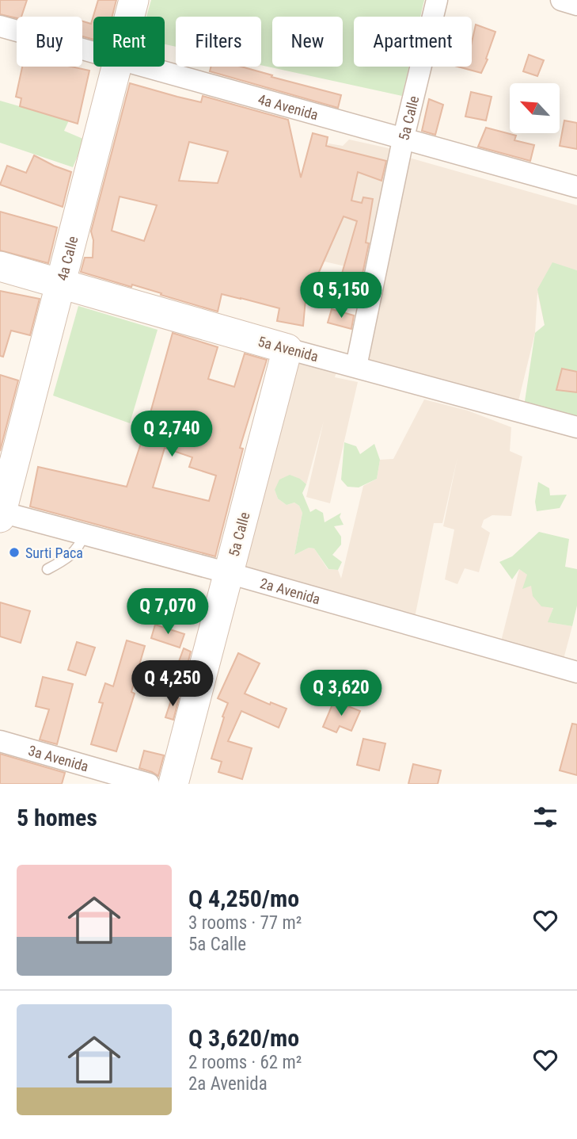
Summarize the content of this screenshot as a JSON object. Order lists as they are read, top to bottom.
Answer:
{
  "streets": {
    "street": [
      "4a Avenida",
      "5a Calle",
      "4a Calle",
      "5a Avenida",
      "2a Avenida",
      "3a Avenida"
    ]
  },
  "crossings": [
    ["4a Avenida", "5a Calle"],
    ["5a Calle", "5a Avenida"],
    ["5a Calle", "2a Avenida"],
    ["4a Calle", "5a Avenida"],
    ["4a Calle", "2a Avenida"]
  ],
  "places": ["Surti Paca"],
  "north": "top left",
  "page": {
    "chip": [
      "Buy",
      "Rent",
      "Filters",
      "New",
      "Apartment"
    ],
    "price": [
      "Q 5,150",
      "Q 2,740",
      "Q 7,070",
      "Q 4,250",
      "Q 3,620"
    ],
    "heading": "5 homes",
    "list": [
      {
        "name": "Q 4,250/mo",
        "note": "3 rooms · 77 m² · 5a Calle"
      },
      {
        "name": "Q 3,620/mo",
        "note": "2 rooms · 62 m² · 2a Avenida"
      }
    ]
  }
}
